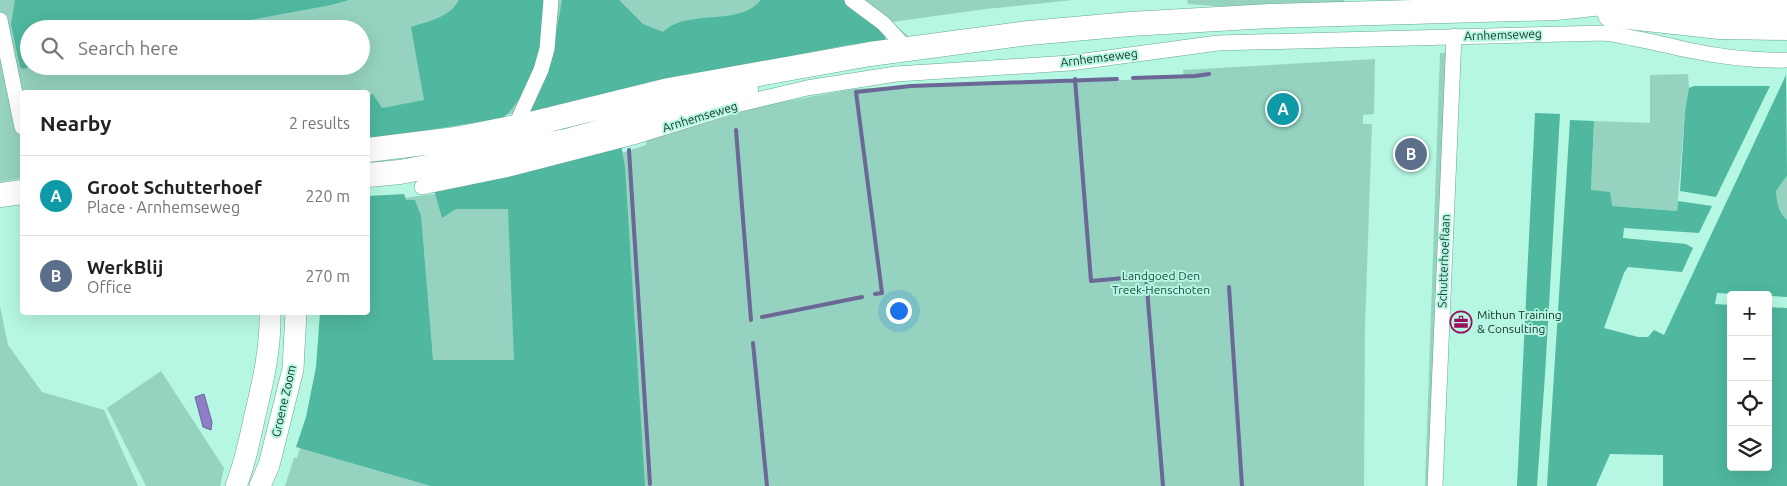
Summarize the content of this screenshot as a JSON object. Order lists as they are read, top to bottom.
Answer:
{
  "streets": {
    "main road": ["Arnhemseweg", "Groene Zoom"],
    "street": ["Schutterhoeflaan"]
  },
  "crossings": [
    ["Arnhemseweg", "Schutterhoeflaan"]
  ],
  "parks": ["Landgoed Den Treek-Henschoten"],
  "places": {
    "office": ["Mithun Training & Consulting"]
  },
  "page": {
    "search": "Search here",
    "heading": ["Nearby", "2 results"],
    "pins": ["A", "B"],
    "list": [
      {
        "mark": "A",
        "name": "Groot Schutterhoef",
        "note": "Place · Arnhemseweg",
        "value": "220 m"
      },
      {
        "mark": "B",
        "name": "WerkBlij",
        "note": "Office",
        "value": "270 m"
      }
    ],
    "map_buttons": ["+", "−"]
  }
}
